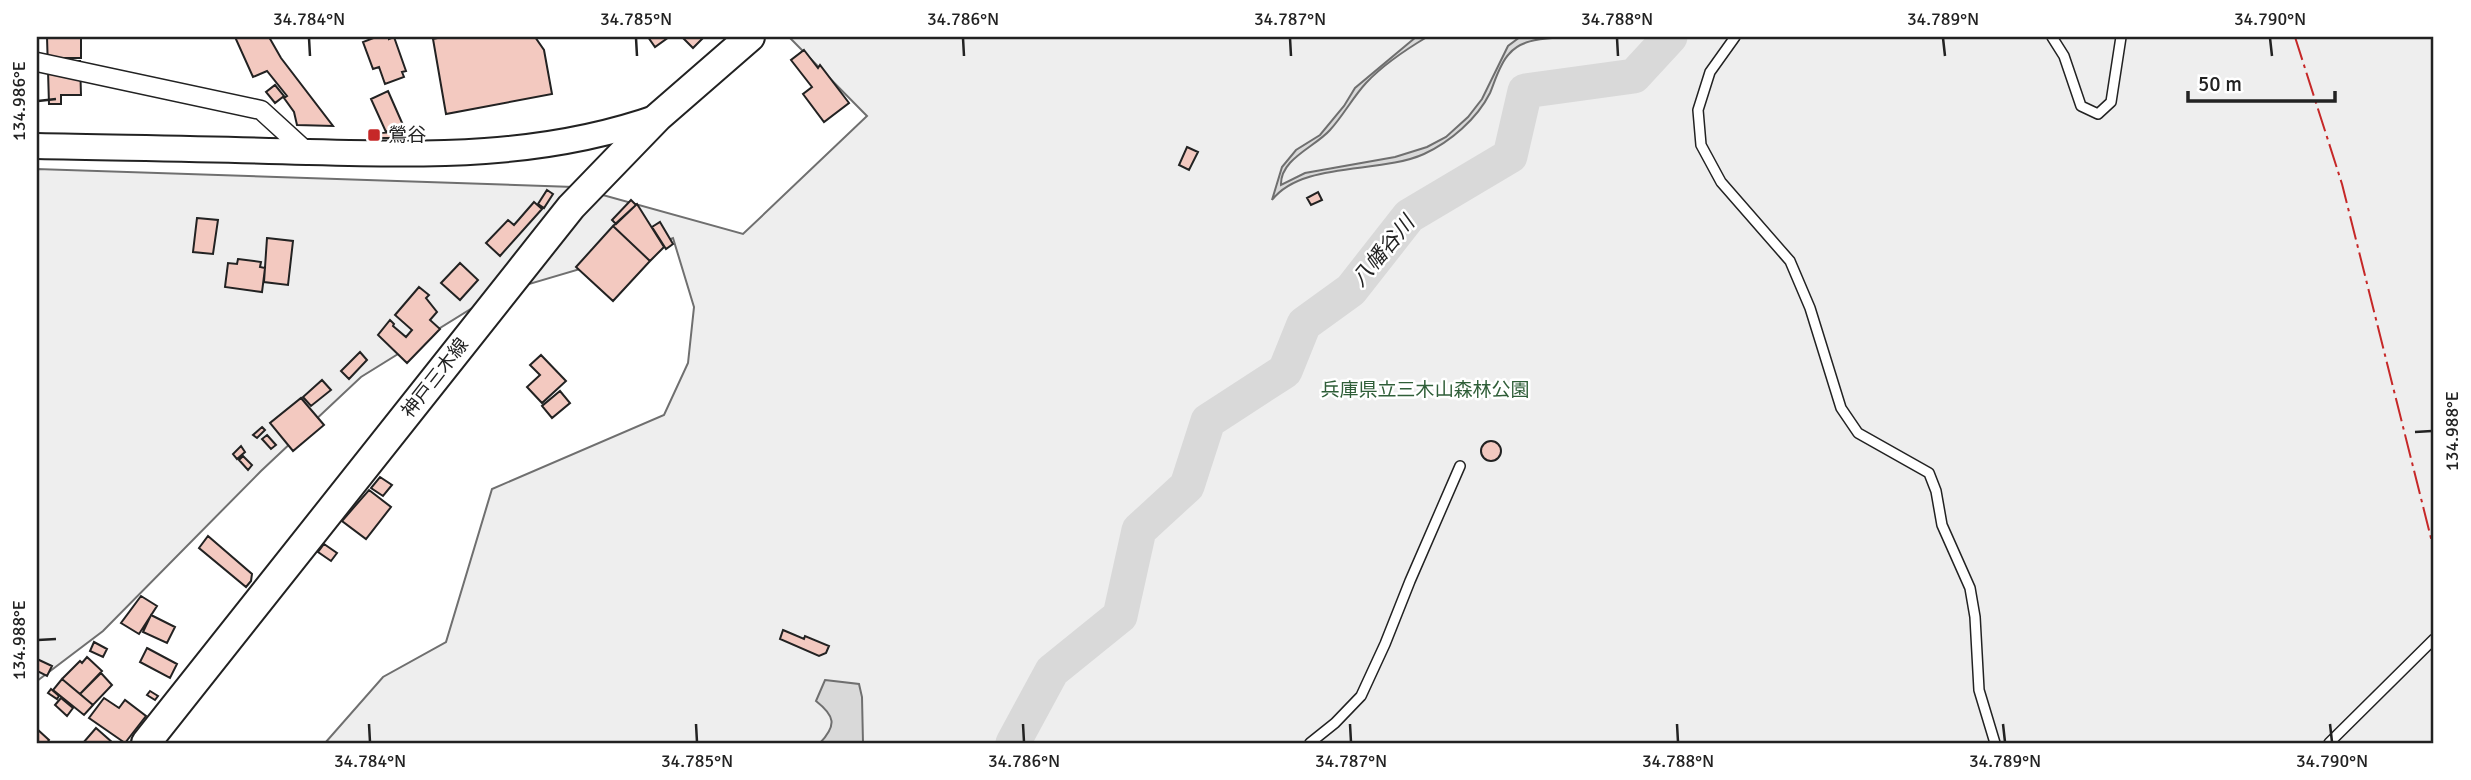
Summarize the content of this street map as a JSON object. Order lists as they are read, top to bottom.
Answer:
{
  "streets": {
    "main road": ["神戸三木線"]
  },
  "water": ["八幡谷川"],
  "parks": ["兵庫県立三木山森林公園"],
  "places": {
    "transit": ["鶯谷"]
  },
  "scale_bar": "50 m",
  "coordinates": [
    "34.784°N",
    "34.785°N",
    "34.786°N",
    "34.787°N",
    "34.788°N",
    "34.789°N",
    "34.790°N",
    "134.986°E",
    "134.988°E"
  ]
}
